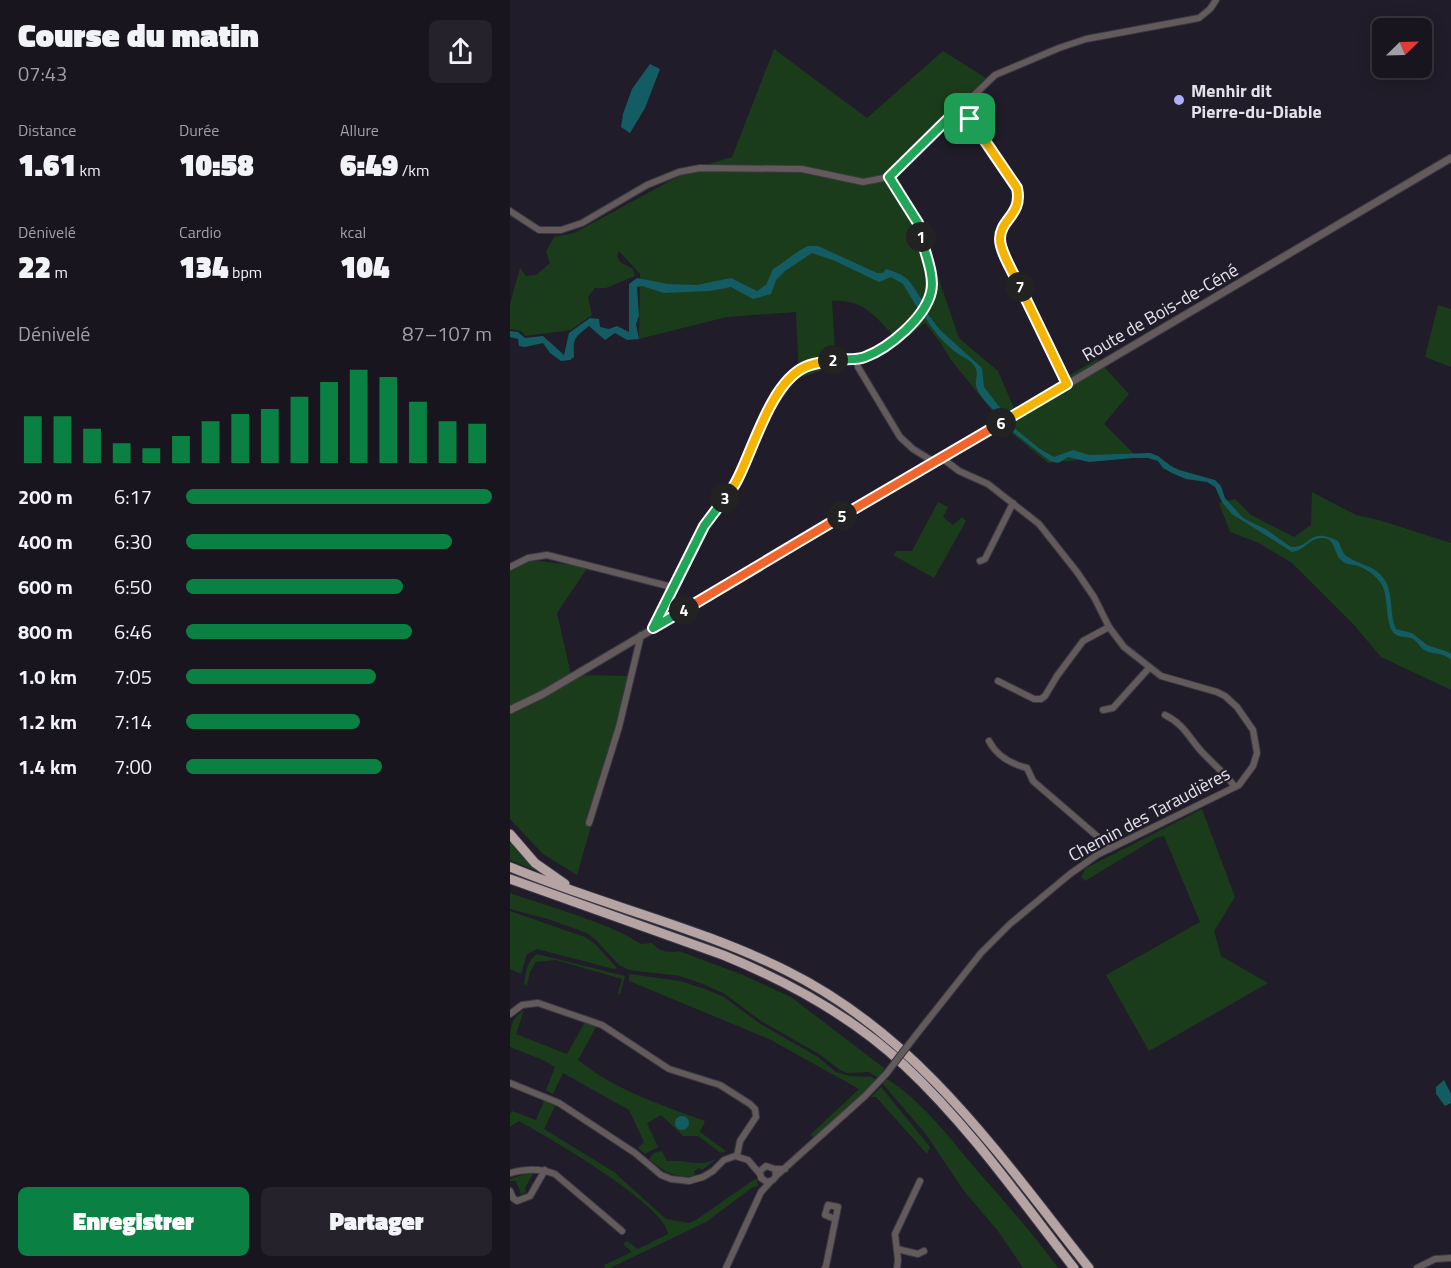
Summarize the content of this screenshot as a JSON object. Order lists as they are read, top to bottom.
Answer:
{
  "streets": {
    "street": ["Route de Bois-de-Céné", "Chemin des Taraudières"]
  },
  "crossings": [
    ["Route de Bois-de-Céné", "Chemin des Taraudières"]
  ],
  "places": ["Menhir dit Pierre-du-Diable"],
  "north": "top right",
  "page": {
    "heading": ["Course du matin", "07:43"],
    "stats": [
      ["Distance", "1.61 km"],
      ["Durée", "10:58"],
      ["Allure", "6:49 /km"],
      ["Dénivelé", "22 m"],
      ["Cardio", "134 bpm"],
      ["kcal", "104"]
    ],
    "pins": [
      "1",
      "7",
      "2",
      "6",
      "3",
      "5",
      "4"
    ],
    "chart": ["Dénivelé", "87–107 m"],
    "list": [
      {
        "name": "200 m",
        "note": "6:17"
      },
      {
        "name": "400 m",
        "note": "6:30"
      },
      {
        "name": "600 m",
        "note": "6:50"
      },
      {
        "name": "800 m",
        "note": "6:46"
      },
      {
        "name": "1.0 km",
        "note": "7:05"
      },
      {
        "name": "1.2 km",
        "note": "7:14"
      },
      {
        "name": "1.4 km",
        "note": "7:00"
      }
    ],
    "buttons": ["Enregistrer", "Partager"]
  }
}
